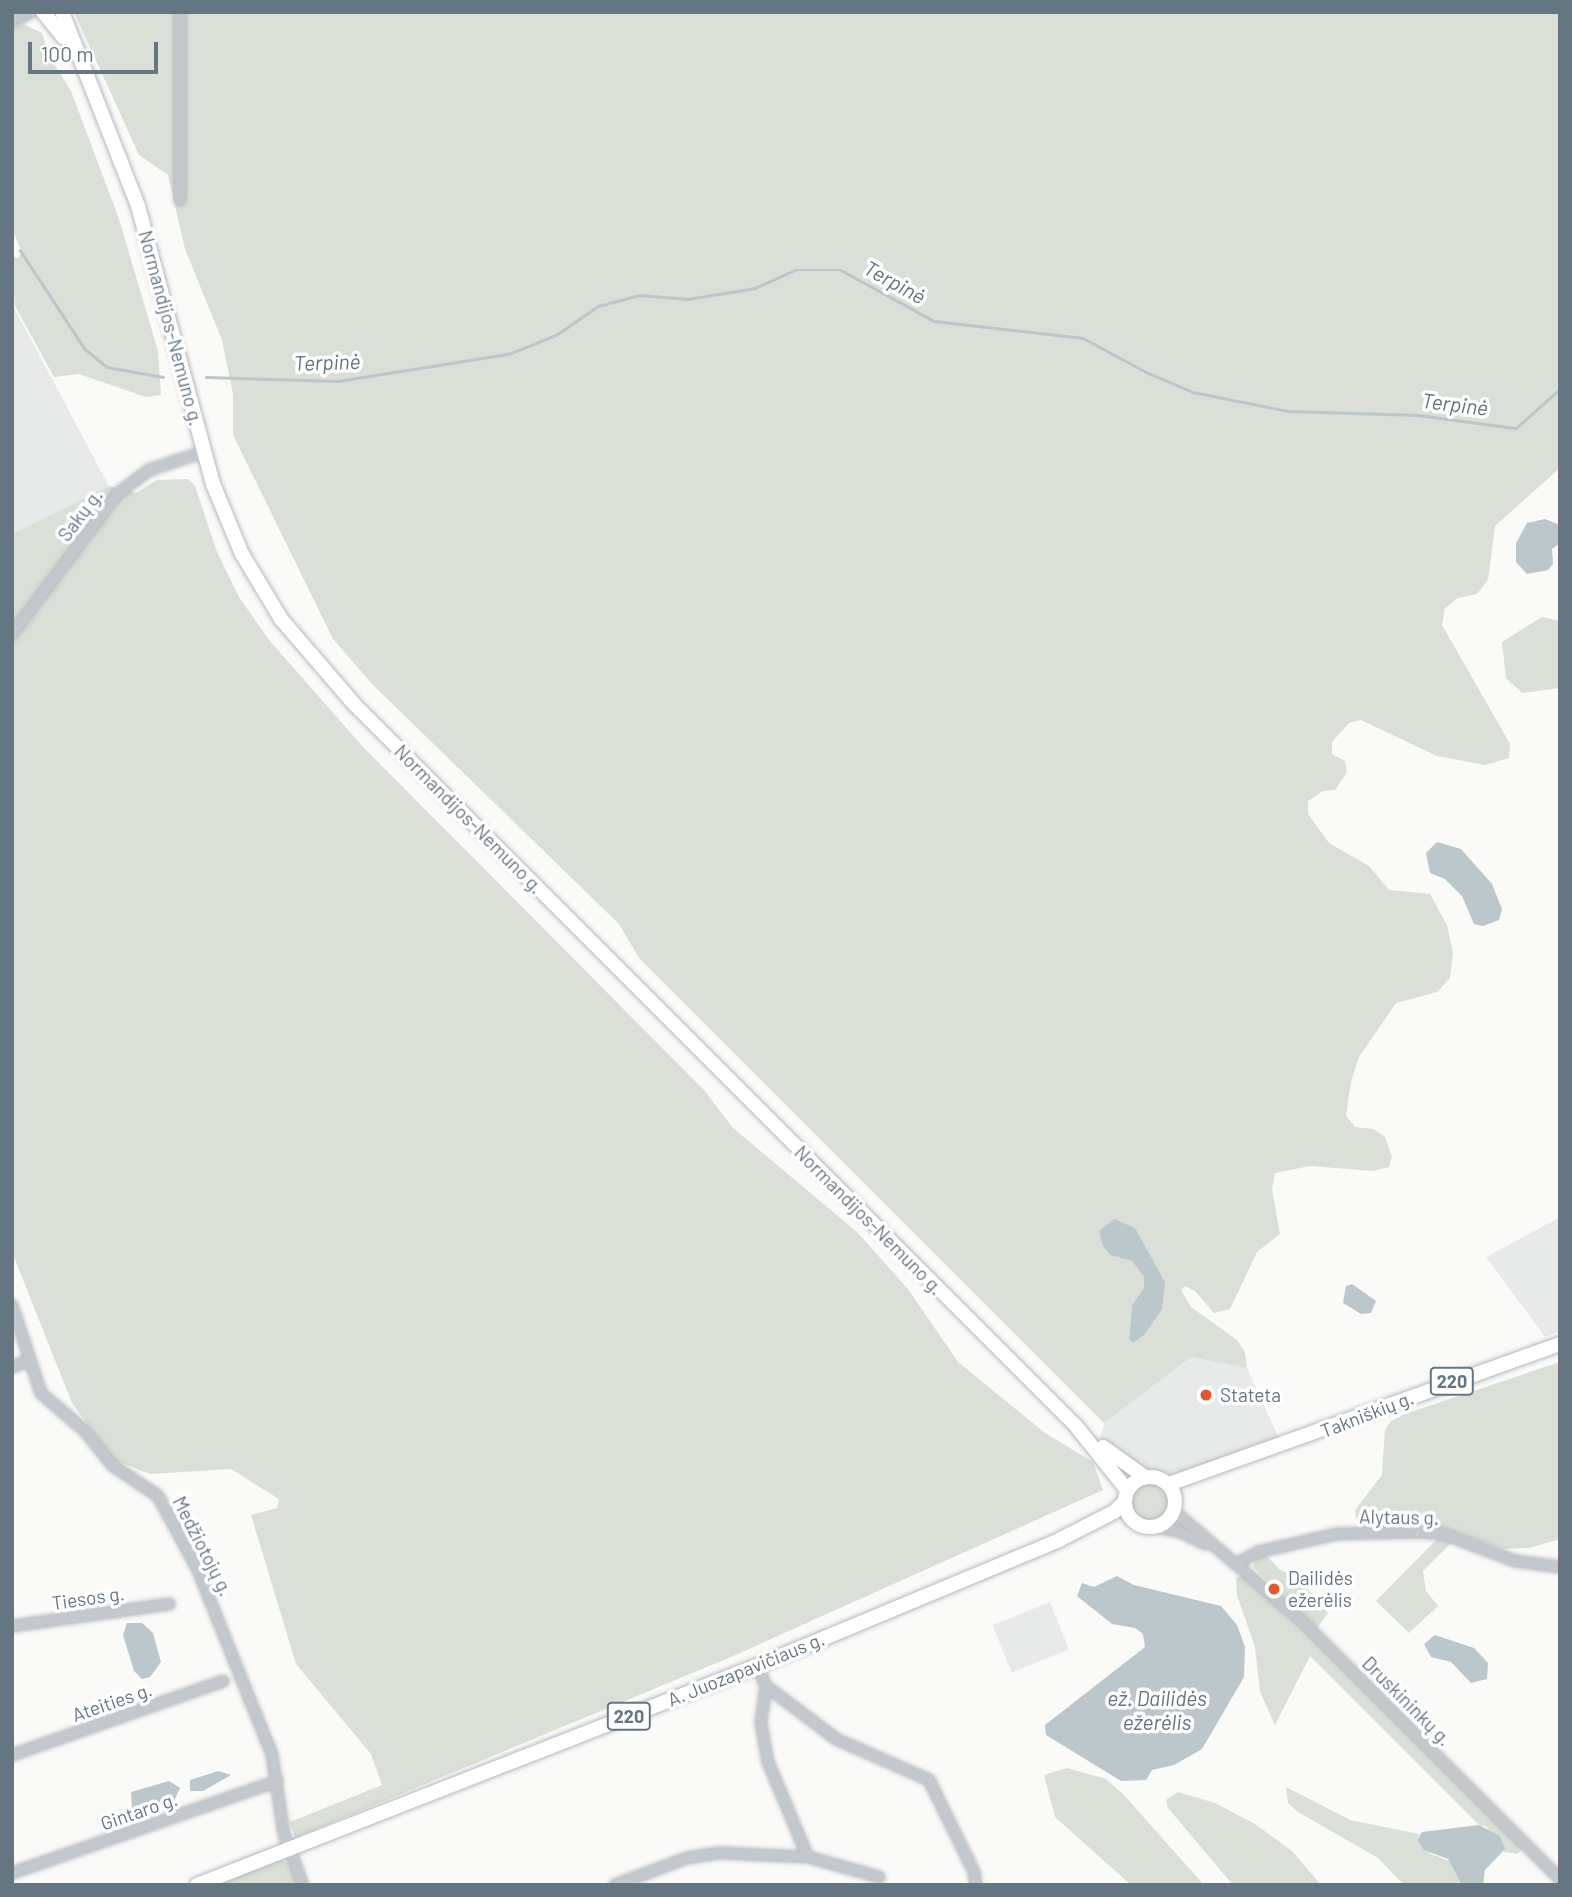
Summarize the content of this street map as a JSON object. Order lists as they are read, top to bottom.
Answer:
{
  "streets": {
    "main road": [
      "Normandijos-Nemuno g.",
      "220",
      "Takniškių g.",
      "A. Juozapavičiaus g."
    ],
    "street": [
      "Sakų g.",
      "Alytaus g.",
      "Medžiotojų g.",
      "Tiesos g.",
      "Druskininkų g.",
      "Ateities g.",
      "Gintaro g."
    ]
  },
  "crossings": [
    ["Normandijos-Nemuno g.", "Sakų g."],
    ["Normandijos-Nemuno g.", "220"],
    ["Normandijos-Nemuno g.", "A. Juozapavičiaus g."],
    ["220", "Takniškių g."],
    ["220", "A. Juozapavičiaus g."],
    ["Alytaus g.", "Druskininkų g."],
    ["Medžiotojų g.", "A. Juozapavičiaus g."],
    ["Medžiotojų g.", "Gintaro g."]
  ],
  "water": ["Terpinė", "ež. Dailidės ežerėlis"],
  "places": ["Stateta", "Dailidės ežerėlis"],
  "scale_bar": "100 m"
}
